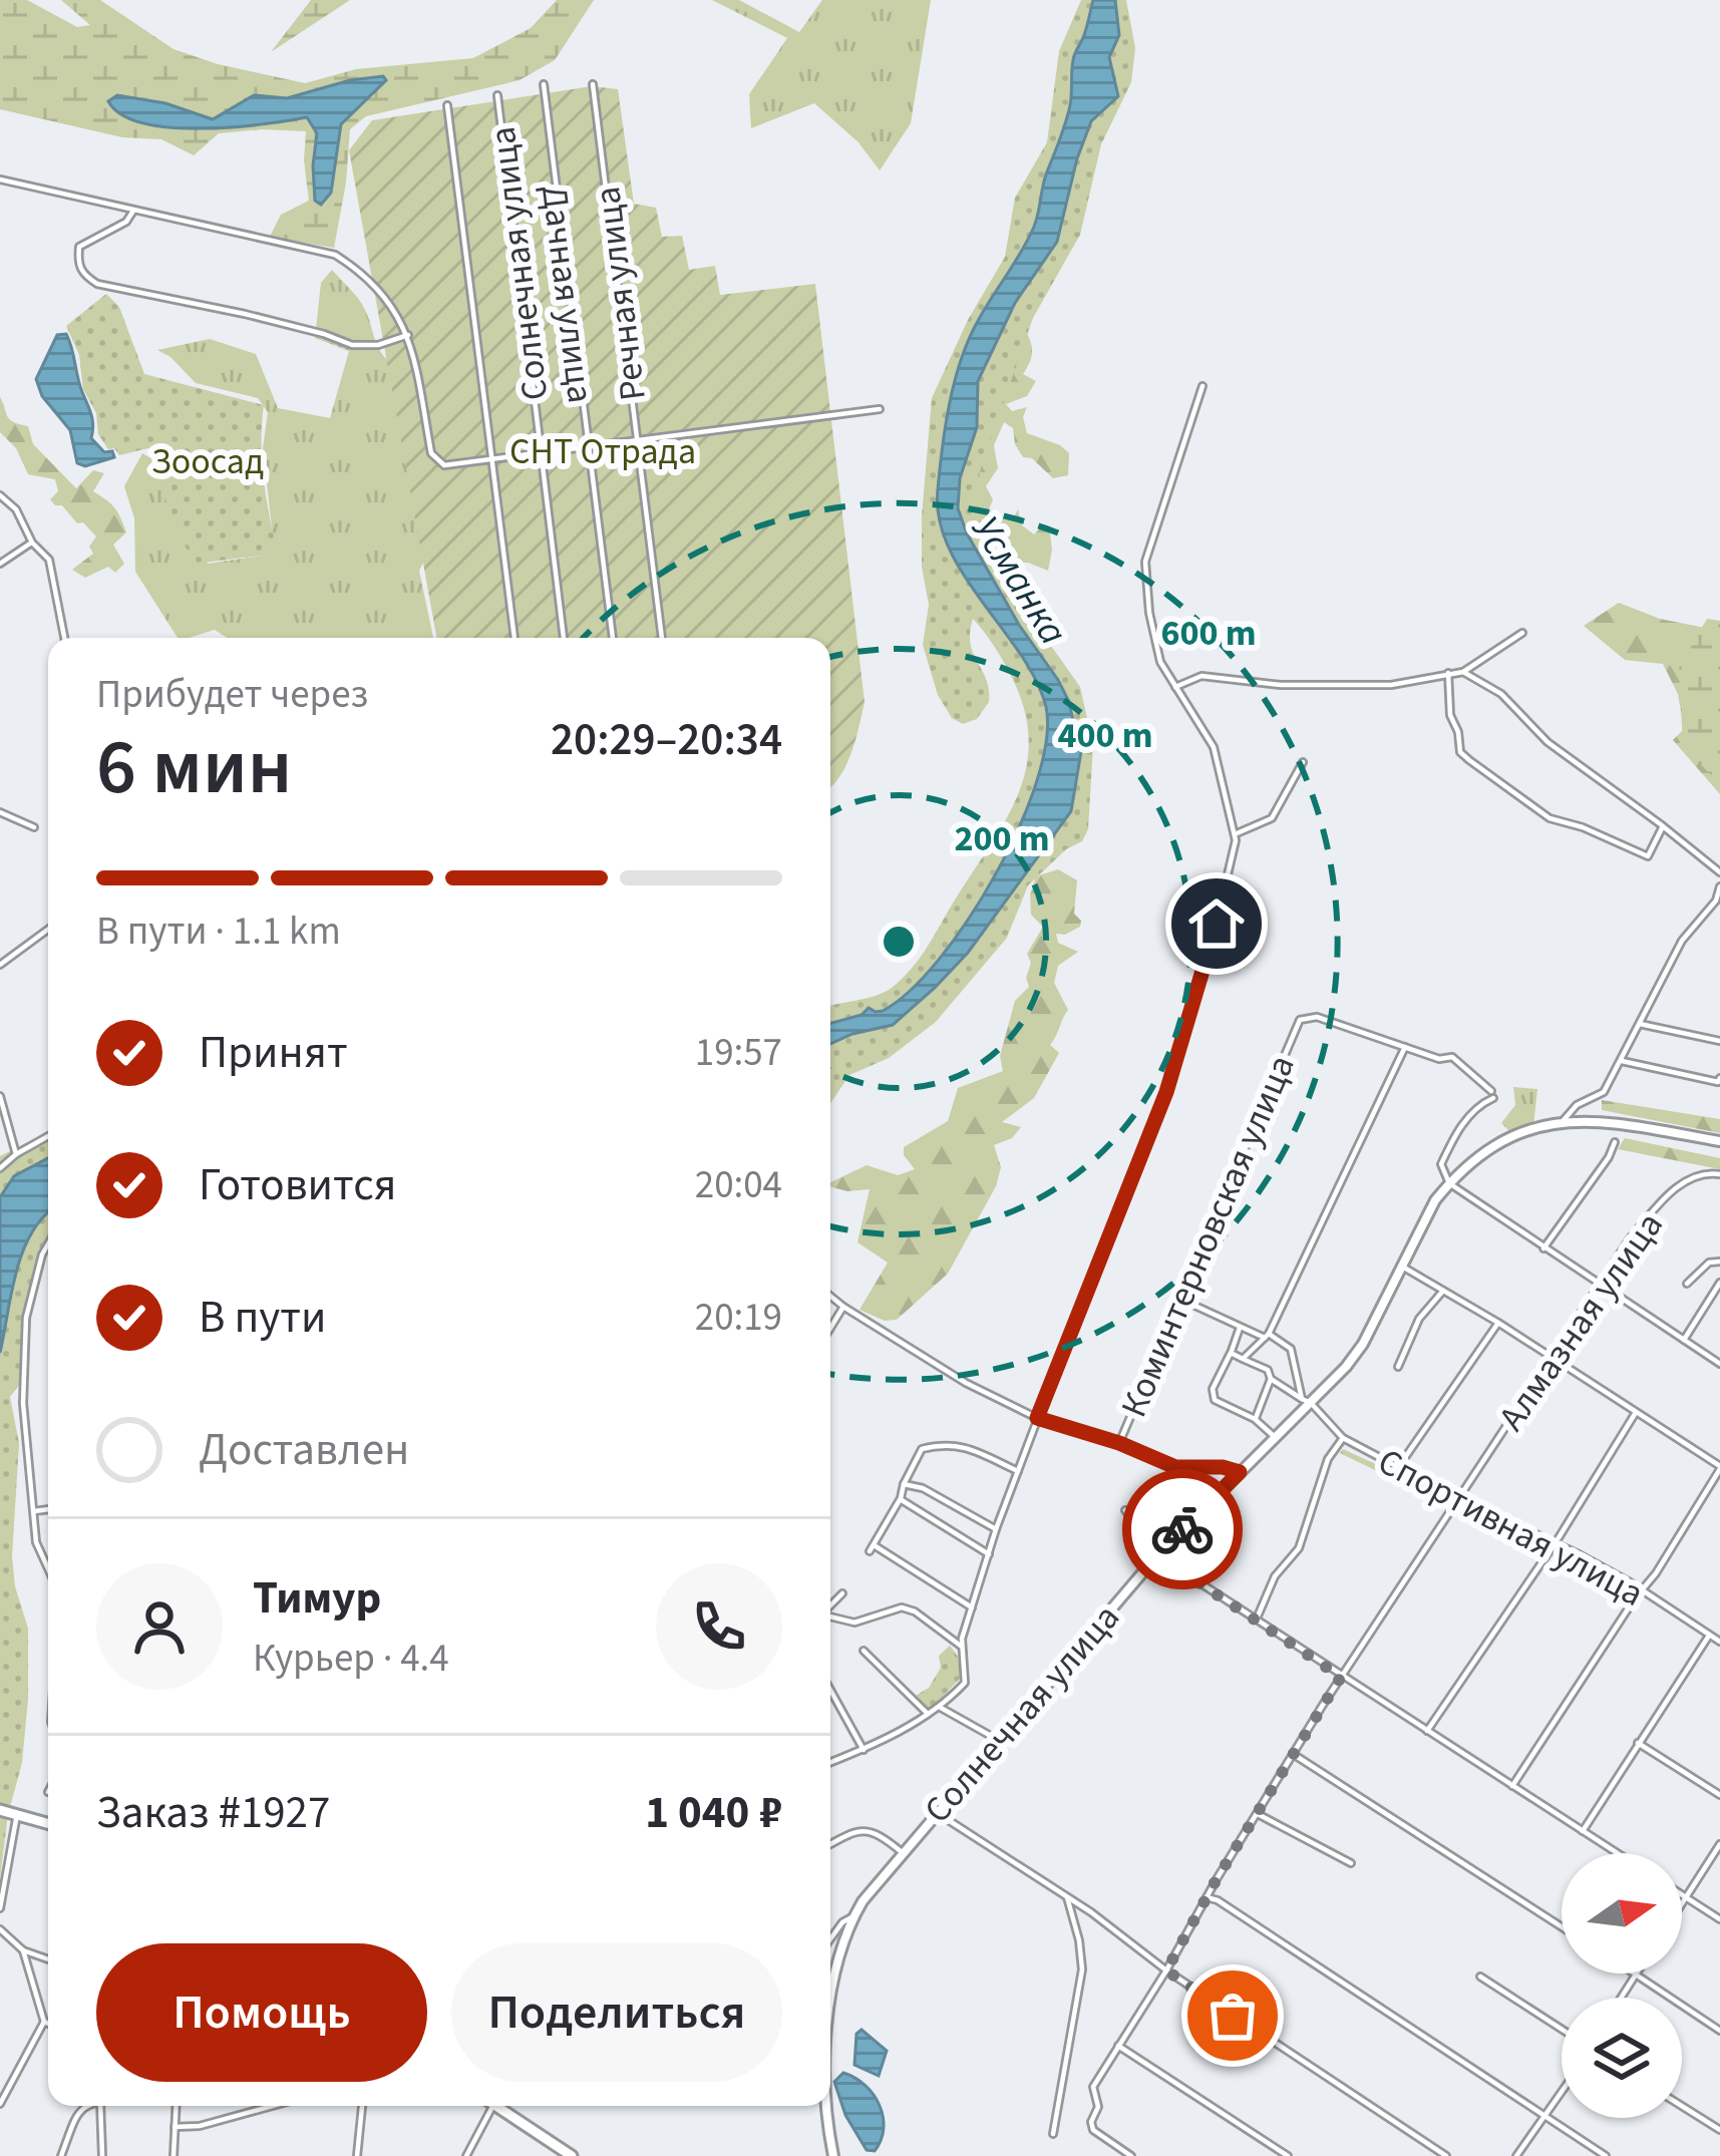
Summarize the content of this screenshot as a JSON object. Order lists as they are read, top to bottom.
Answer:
{
  "streets": {
    "street": [
      "Солнечная улица",
      "Дачная улица",
      "Речная улица",
      "Коминтерновская улица",
      "Алмазная улица",
      "Спортивная улица"
    ]
  },
  "crossings": [
    ["Солнечная улица", "Спортивная улица"],
    ["Алмазная улица", "Спортивная улица"]
  ],
  "water": ["Усманка"],
  "parks": ["СНТ Отрада", "Зоосад"],
  "north": "right",
  "page": {
    "heading": ["6 мин", "Прибудет через", "20:29–20:34"],
    "panel": [
      "Тимур",
      "Курьер · 4.4",
      "Заказ #1927",
      "1 040 ₽"
    ],
    "bar": "В пути · 1.1 km",
    "list": [
      ["Принят", "19:57"],
      ["Готовится", "20:04"],
      ["В пути", "20:19"],
      "Доставлен"
    ],
    "buttons": ["Помощь", "Поделиться"]
  },
  "rings": ["600 m", "400 m", "200 m"]
}
